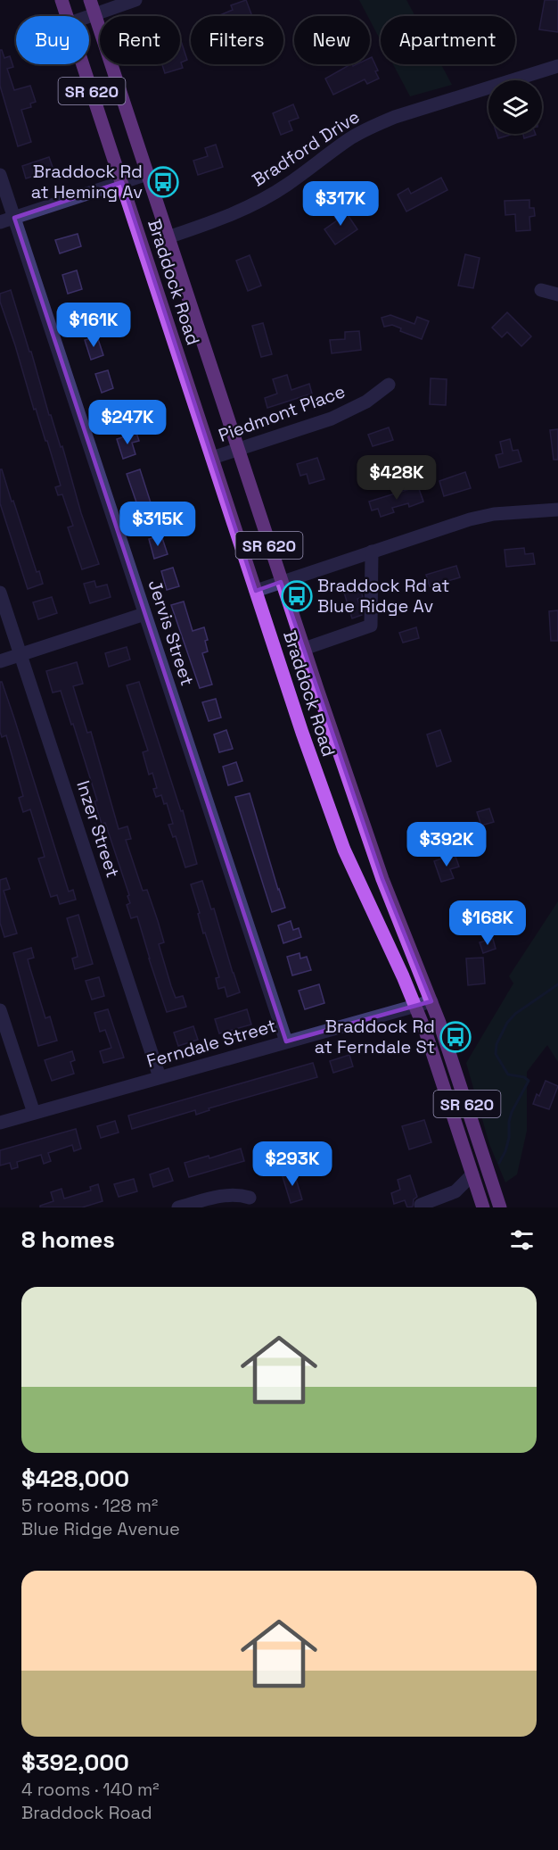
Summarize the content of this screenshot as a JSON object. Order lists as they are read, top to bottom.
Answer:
{
  "streets": {
    "main road": ["SR 620", "Braddock Road"],
    "street": [
      "Bradford Drive",
      "Piedmont Place",
      "Jervis Street",
      "Inzer Street",
      "Ferndale Street"
    ]
  },
  "crossings": [
    ["Bradford Drive", "Braddock Road"],
    ["Braddock Road", "Piedmont Place"],
    ["Braddock Road", "Ferndale Street"],
    ["Jervis Street", "Ferndale Street"],
    ["Inzer Street", "Ferndale Street"]
  ],
  "places": {
    "bus stop": ["Braddock Rd at Heming Av", "Braddock Rd at Blue Ridge Av", "Braddock Rd at Ferndale St"]
  },
  "page": {
    "chip": [
      "Buy",
      "Rent",
      "Filters",
      "New",
      "Apartment"
    ],
    "price": [
      "$317K",
      "$161K",
      "$247K",
      "$428K",
      "$315K",
      "$392K",
      "$168K",
      "$293K"
    ],
    "heading": "8 homes",
    "list": [
      {
        "name": "$428,000",
        "note": "5 rooms · 128 m² · Blue Ridge Avenue"
      },
      {
        "name": "$392,000",
        "note": "4 rooms · 140 m² · Braddock Road"
      }
    ]
  }
}
